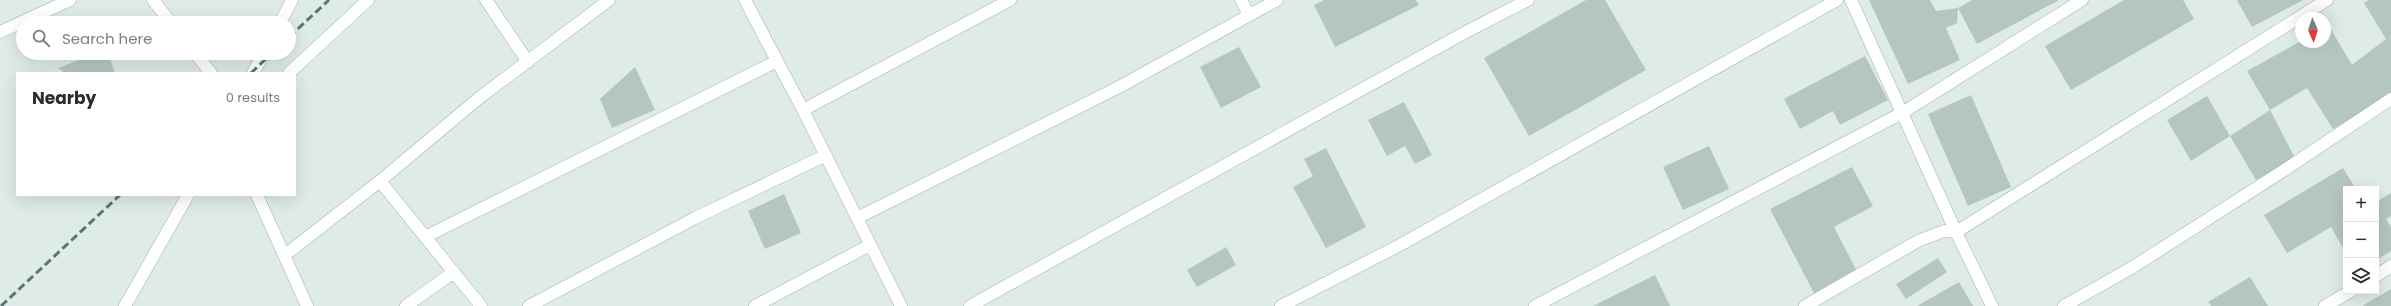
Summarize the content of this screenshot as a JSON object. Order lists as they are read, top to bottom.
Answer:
{
  "north": "bottom",
  "page": {
    "search": "Search here",
    "heading": ["Nearby", "0 results"],
    "map_buttons": ["+", "−"]
  }
}
